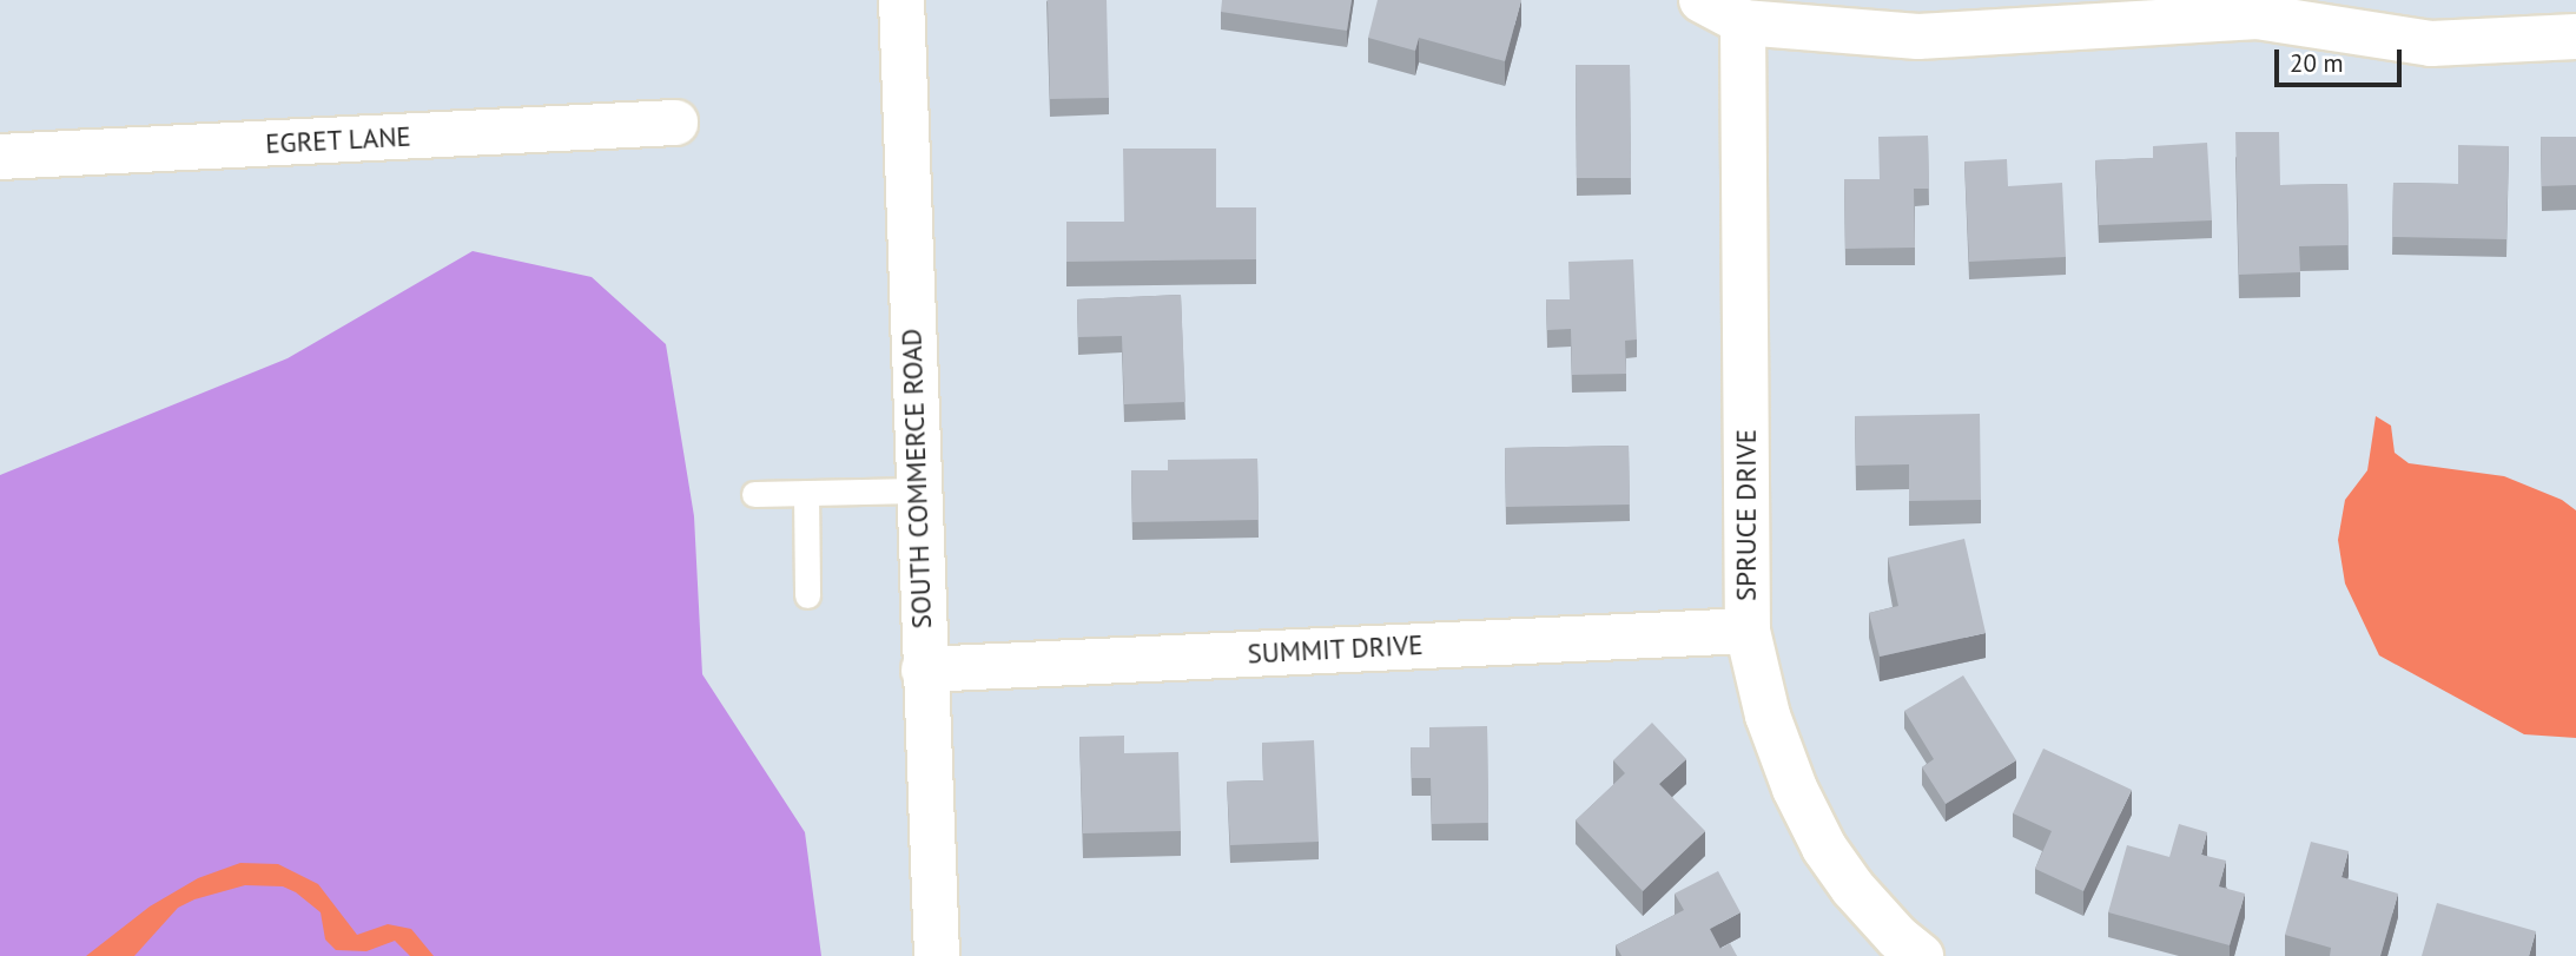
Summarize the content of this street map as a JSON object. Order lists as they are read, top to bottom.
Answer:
{
  "streets": {
    "street": [
      "EGRET LANE",
      "SOUTH COMMERCE ROAD",
      "SPRUCE DRIVE",
      "SUMMIT DRIVE"
    ]
  },
  "crossings": [
    ["SOUTH COMMERCE ROAD", "SUMMIT DRIVE"],
    ["SPRUCE DRIVE", "SUMMIT DRIVE"]
  ],
  "scale_bar": "20 m"
}
